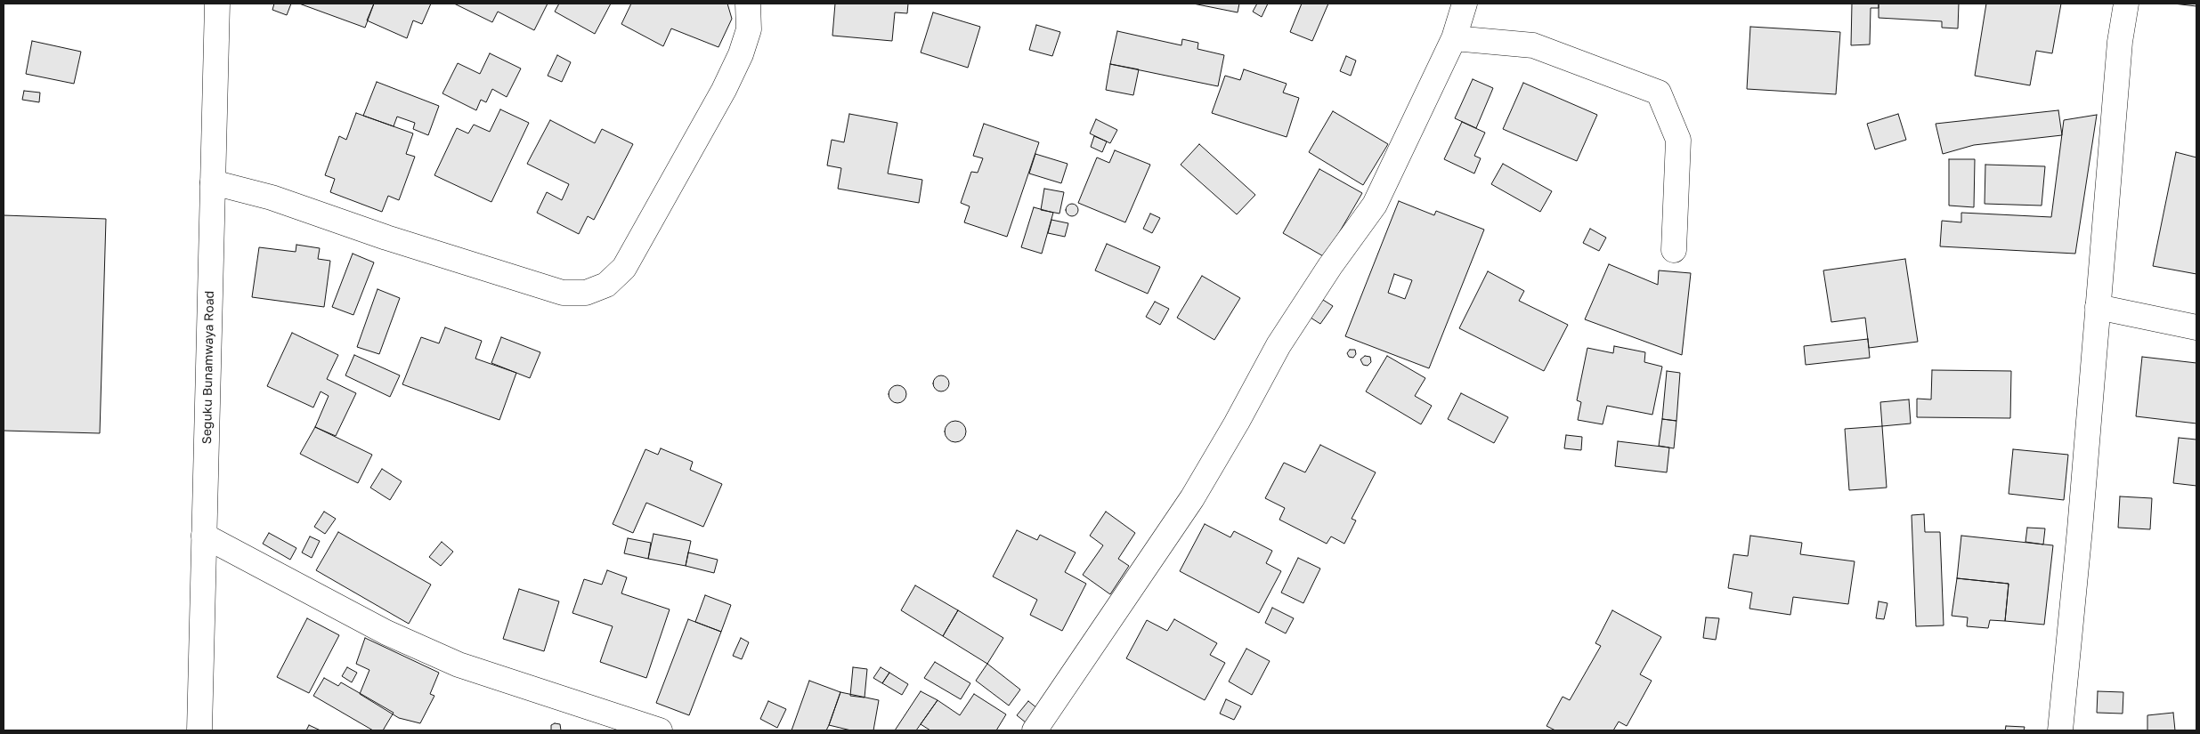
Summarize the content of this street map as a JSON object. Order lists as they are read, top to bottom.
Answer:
{
  "streets": {
    "street": ["Seguku Bunamwaya Road"]
  }
}
